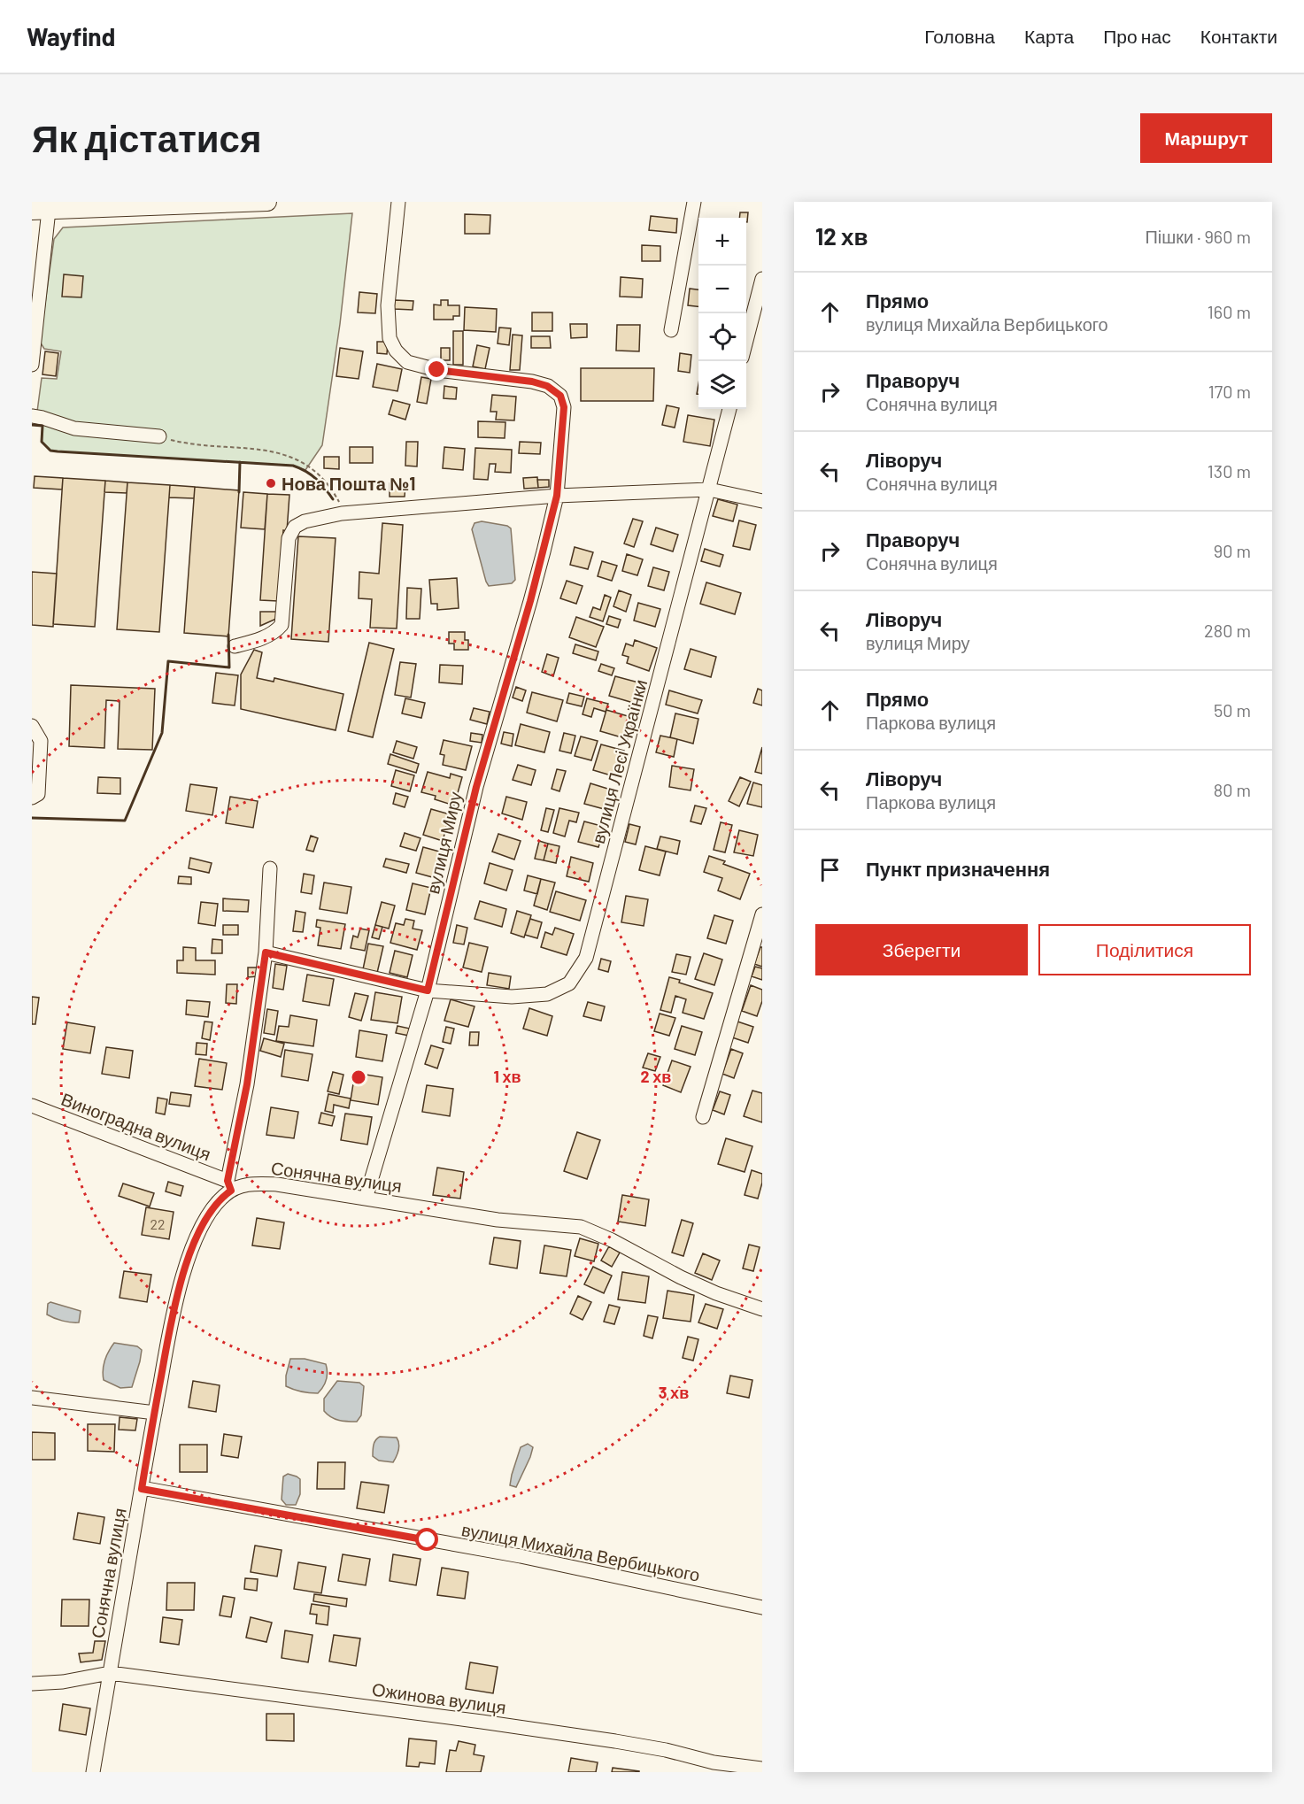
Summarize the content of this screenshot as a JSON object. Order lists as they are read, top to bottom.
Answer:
{
  "streets": {
    "street": [
      "вулиця Лесі Українки",
      "вулиця Миру",
      "Виноградна вулиця",
      "Сонячна вулиця",
      "вулиця Михайла Вербицького",
      "Ожинова вулиця"
    ]
  },
  "crossings": [
    ["вулиця Лесі Українки", "вулиця Миру"],
    ["вулиця Миру", "Сонячна вулиця"],
    ["Виноградна вулиця", "Сонячна вулиця"],
    ["Сонячна вулиця", "вулиця Михайла Вербицького"],
    ["Сонячна вулиця", "Ожинова вулиця"]
  ],
  "places": ["Нова Пошта №1"],
  "house_numbers": ["22"],
  "page": {
    "header": "Wayfind",
    "nav": [
      "Головна",
      "Карта",
      "Про нас",
      "Контакти"
    ],
    "buttons": [
      "Маршрут",
      ["Зберегти", "Поділитися"]
    ],
    "title": "Як дістатися",
    "heading": ["12 хв", "Пішки · 960 m"],
    "map_buttons": ["+", "−"],
    "list": [
      ["Прямо", "вулиця Михайла Вербицького", "160 m"],
      ["Праворуч", "Сонячна вулиця", "170 m"],
      ["Ліворуч", "Сонячна вулиця", "130 m"],
      ["Праворуч", "Сонячна вулиця", "90 m"],
      ["Ліворуч", "вулиця Миру", "280 m"],
      ["Прямо", "Паркова вулиця", "50 m"],
      ["Ліворуч", "Паркова вулиця", "80 m"],
      "Пункт призначення"
    ]
  },
  "rings": ["1 хв", "2 хв", "3 хв"]
}
